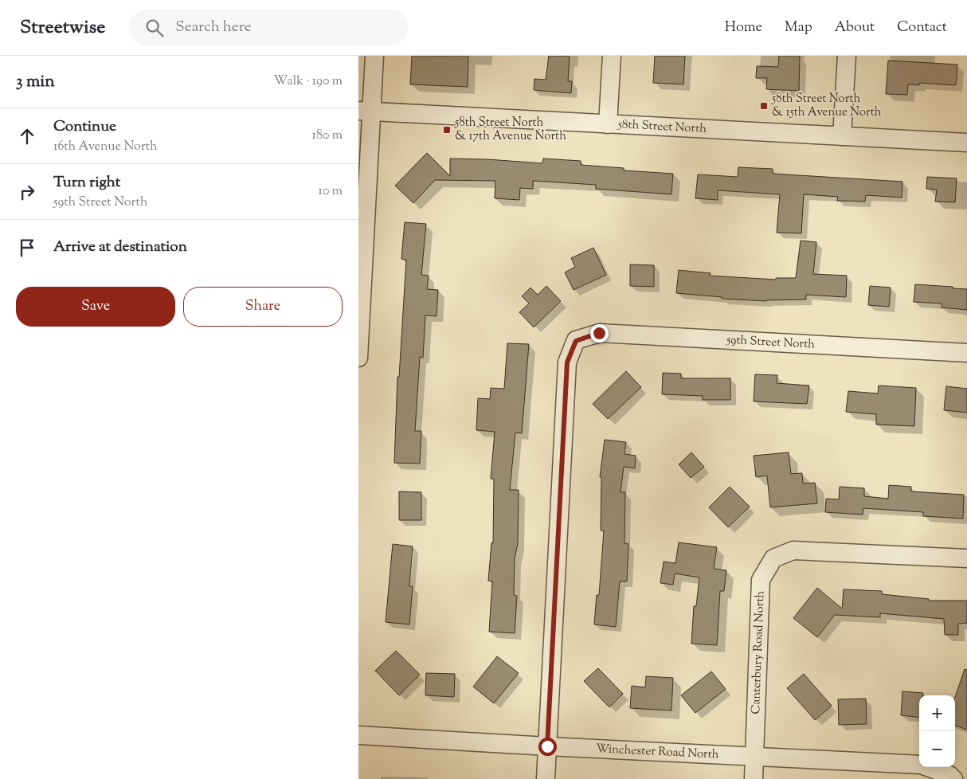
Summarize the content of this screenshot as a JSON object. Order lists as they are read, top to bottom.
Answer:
{
  "streets": {
    "street": [
      "58th Street North",
      "59th Street North",
      "Canterbury Road North",
      "Winchester Road North"
    ]
  },
  "crossings": [
    ["59th Street North", "Winchester Road North"],
    ["Canterbury Road North", "Winchester Road North"]
  ],
  "places": {
    "transit": ["58th Street North & 15th Avenue North", "58th Street North & 17th Avenue North"]
  },
  "page": {
    "header": "Streetwise",
    "search": "Search here",
    "nav": [
      "Home",
      "Map",
      "About",
      "Contact"
    ],
    "heading": ["3 min", "Walk · 190 m"],
    "list": [
      ["Continue", "16th Avenue North", "180 m"],
      ["Turn right", "59th Street North", "10 m"],
      "Arrive at destination"
    ],
    "buttons": ["Save", "Share"],
    "map_buttons": ["+", "−"]
  }
}
